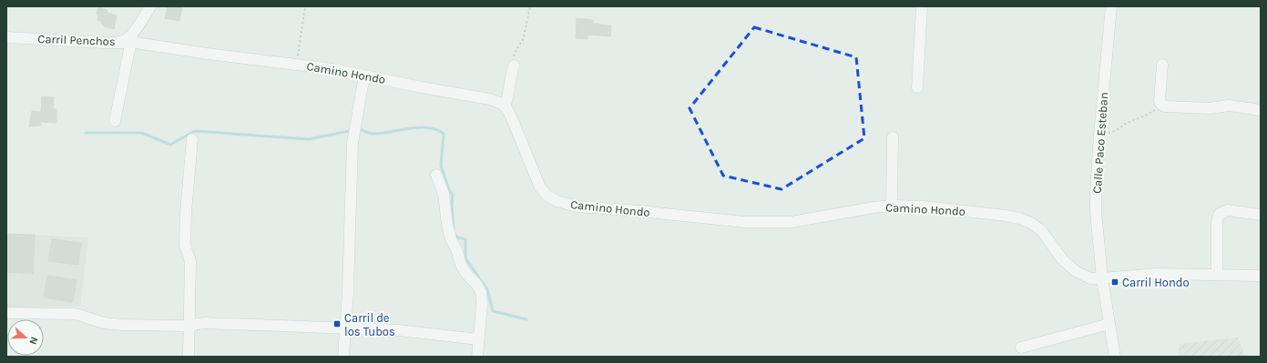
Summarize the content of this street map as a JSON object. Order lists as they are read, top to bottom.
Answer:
{
  "streets": {
    "street": ["Carril Penchos", "Camino Hondo", "Calle Paco Esteban"]
  },
  "crossings": [
    ["Carril Penchos", "Camino Hondo"],
    ["Camino Hondo", "Calle Paco Esteban"]
  ],
  "places": {
    "transit": ["Carril Hondo", "Carril de los Tubos"]
  },
  "north": "right"
}
